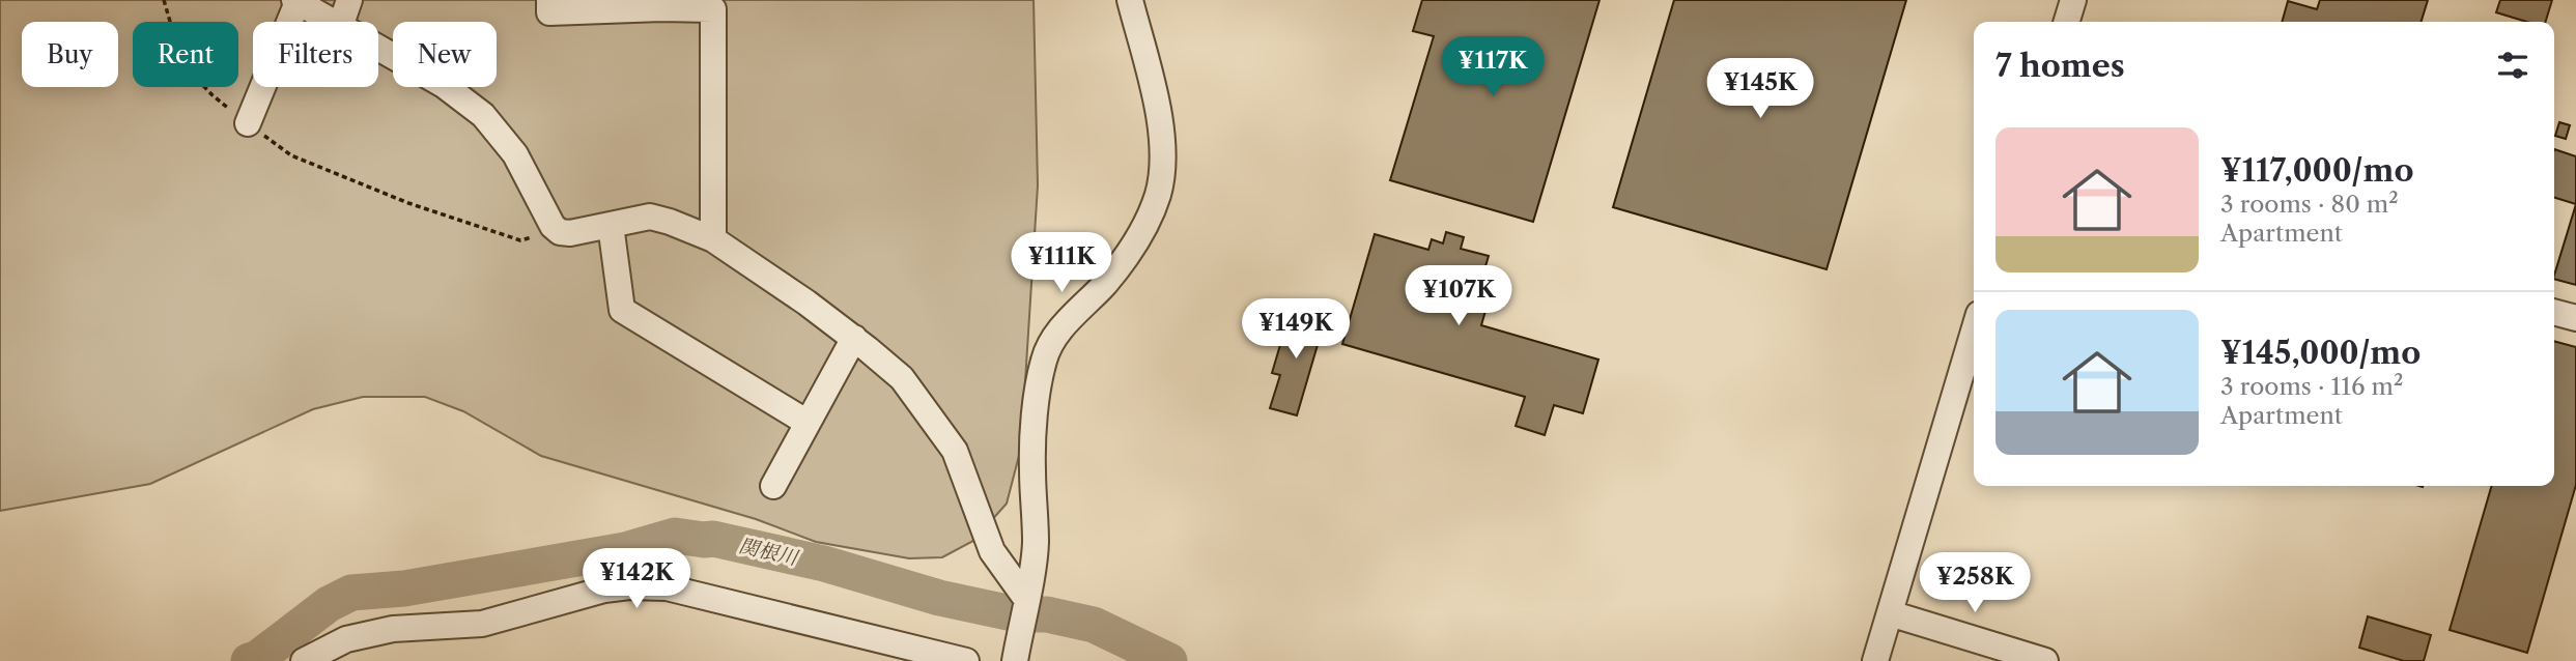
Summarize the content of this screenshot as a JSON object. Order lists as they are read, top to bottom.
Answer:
{
  "water": ["関根川"],
  "page": {
    "chip": [
      "Buy",
      "Rent",
      "Filters",
      "New"
    ],
    "heading": "7 homes",
    "price": [
      "¥117K",
      "¥145K",
      "¥111K",
      "¥107K",
      "¥149K",
      "¥142K",
      "¥258K"
    ],
    "list": [
      {
        "name": "¥117,000/mo",
        "note": "3 rooms · 80 m² · Apartment"
      },
      {
        "name": "¥145,000/mo",
        "note": "3 rooms · 116 m² · Apartment"
      }
    ]
  }
}
